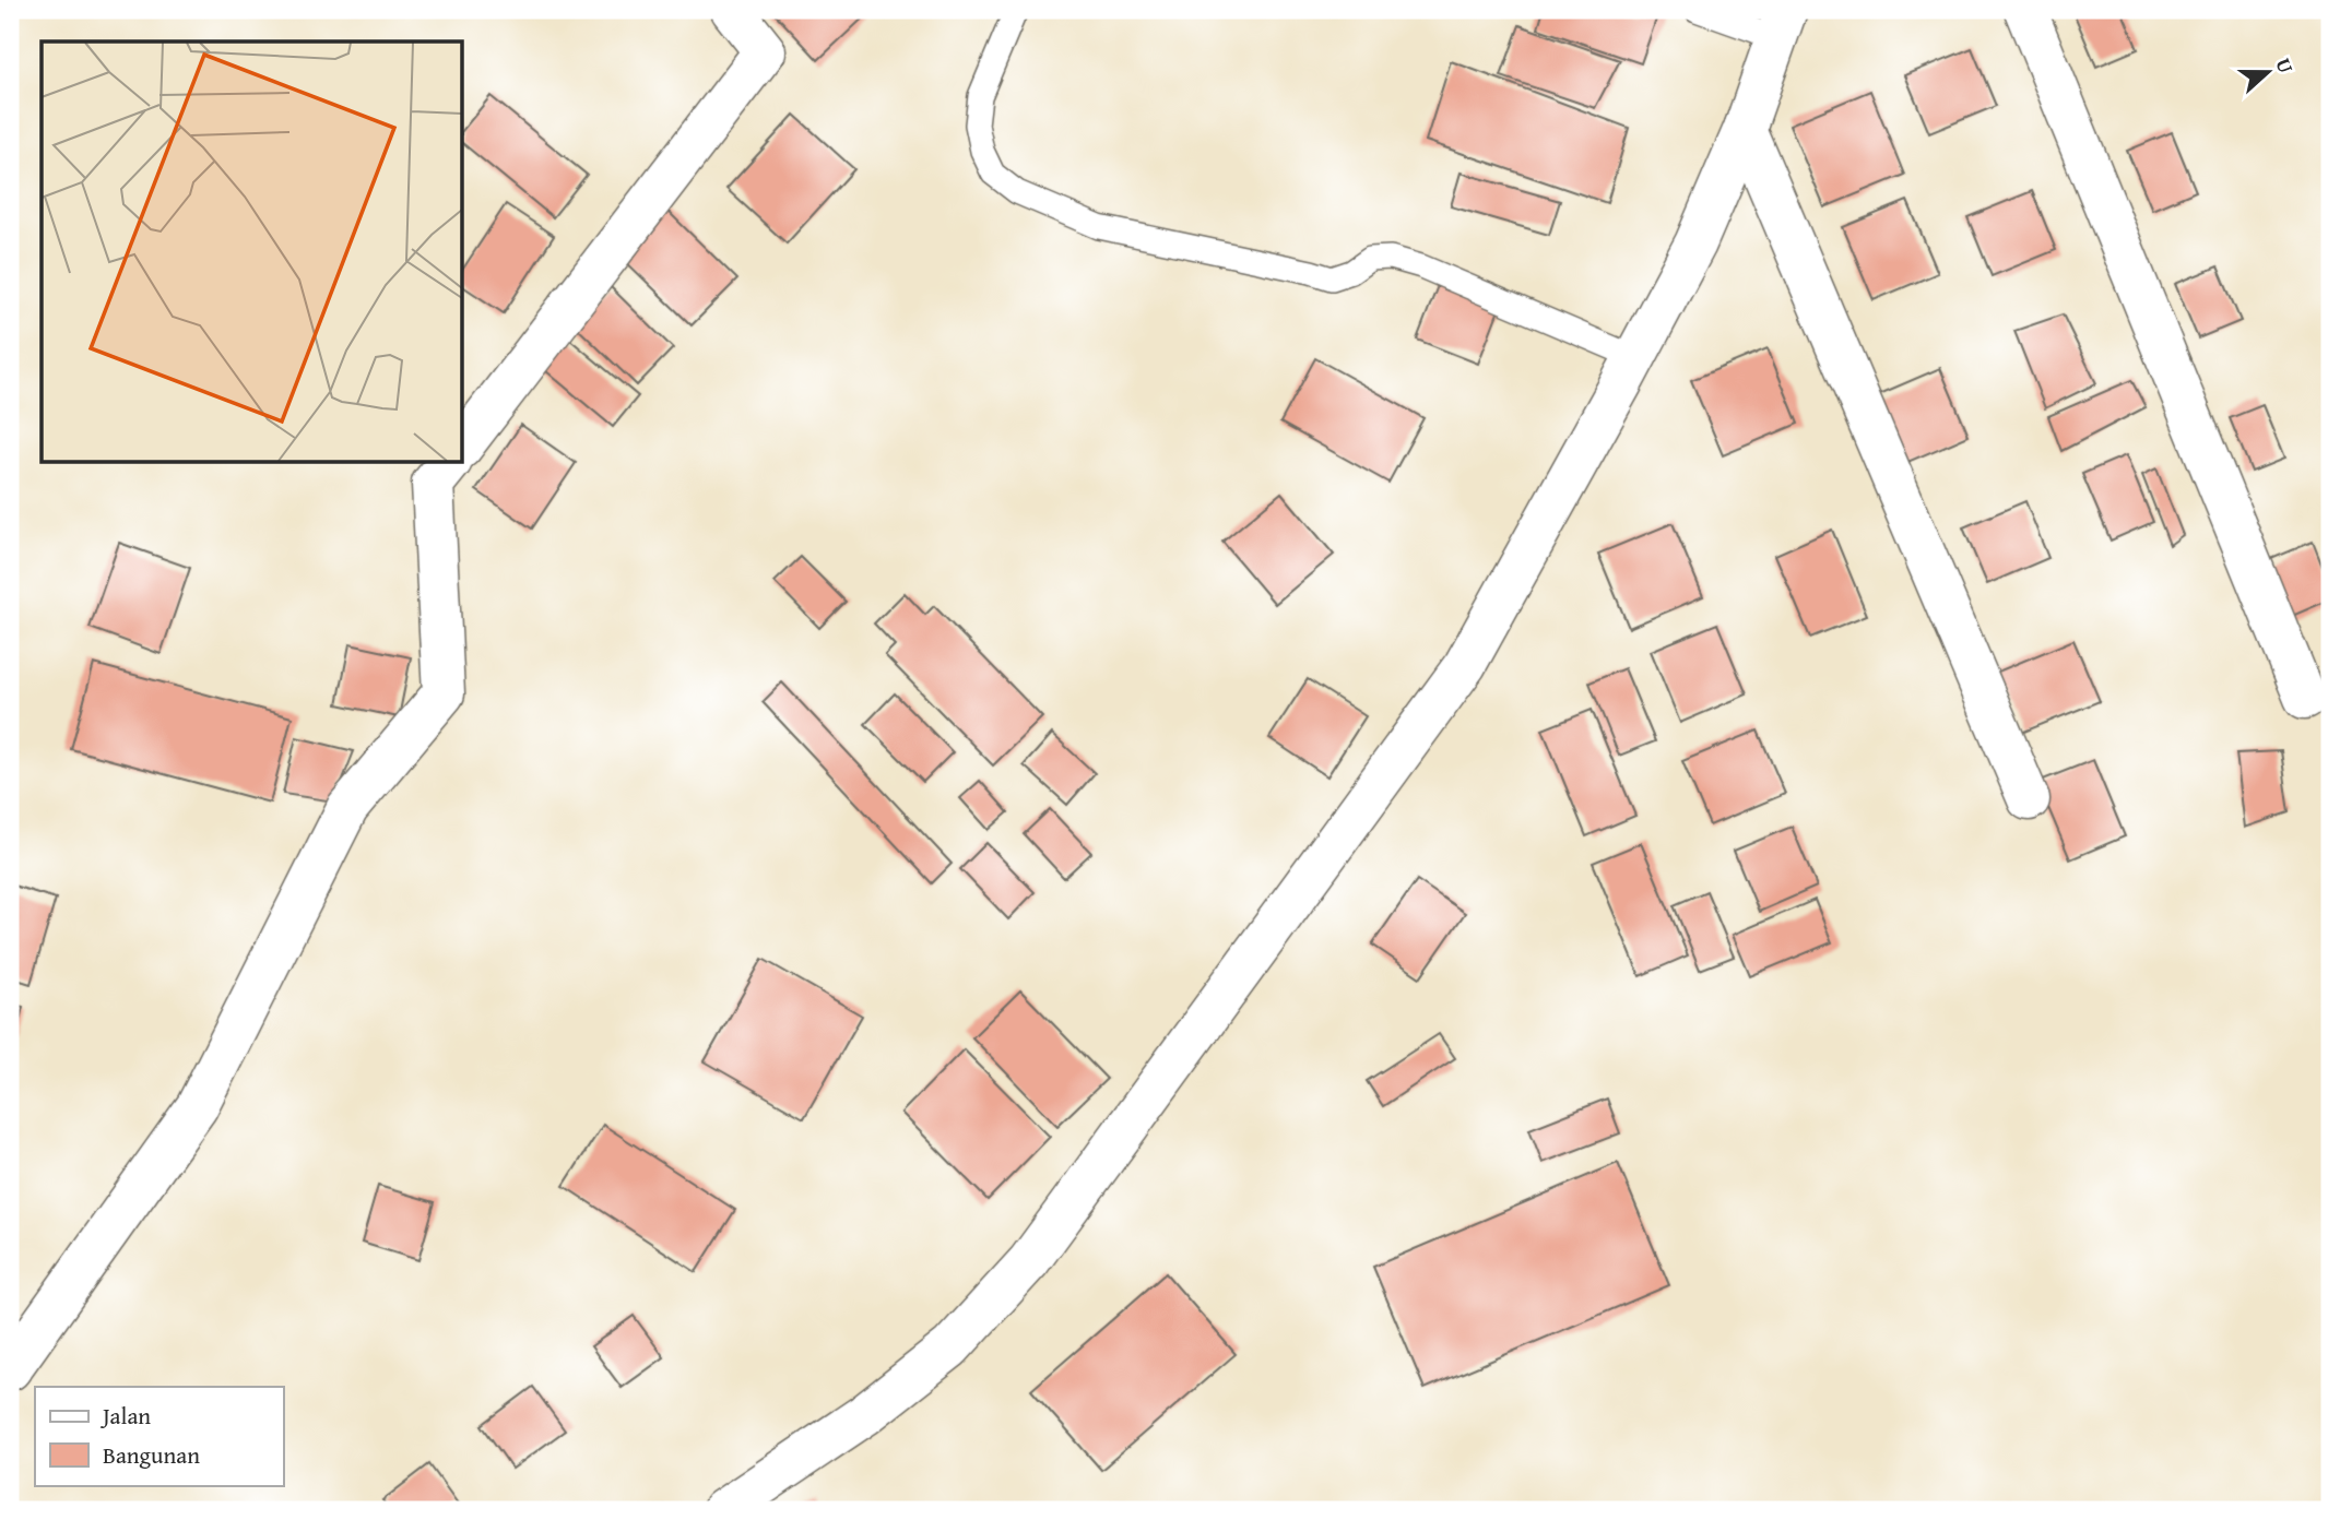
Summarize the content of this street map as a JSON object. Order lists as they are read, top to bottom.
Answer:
{
  "legend": ["Jalan", "Bangunan"],
  "north": "right"
}
